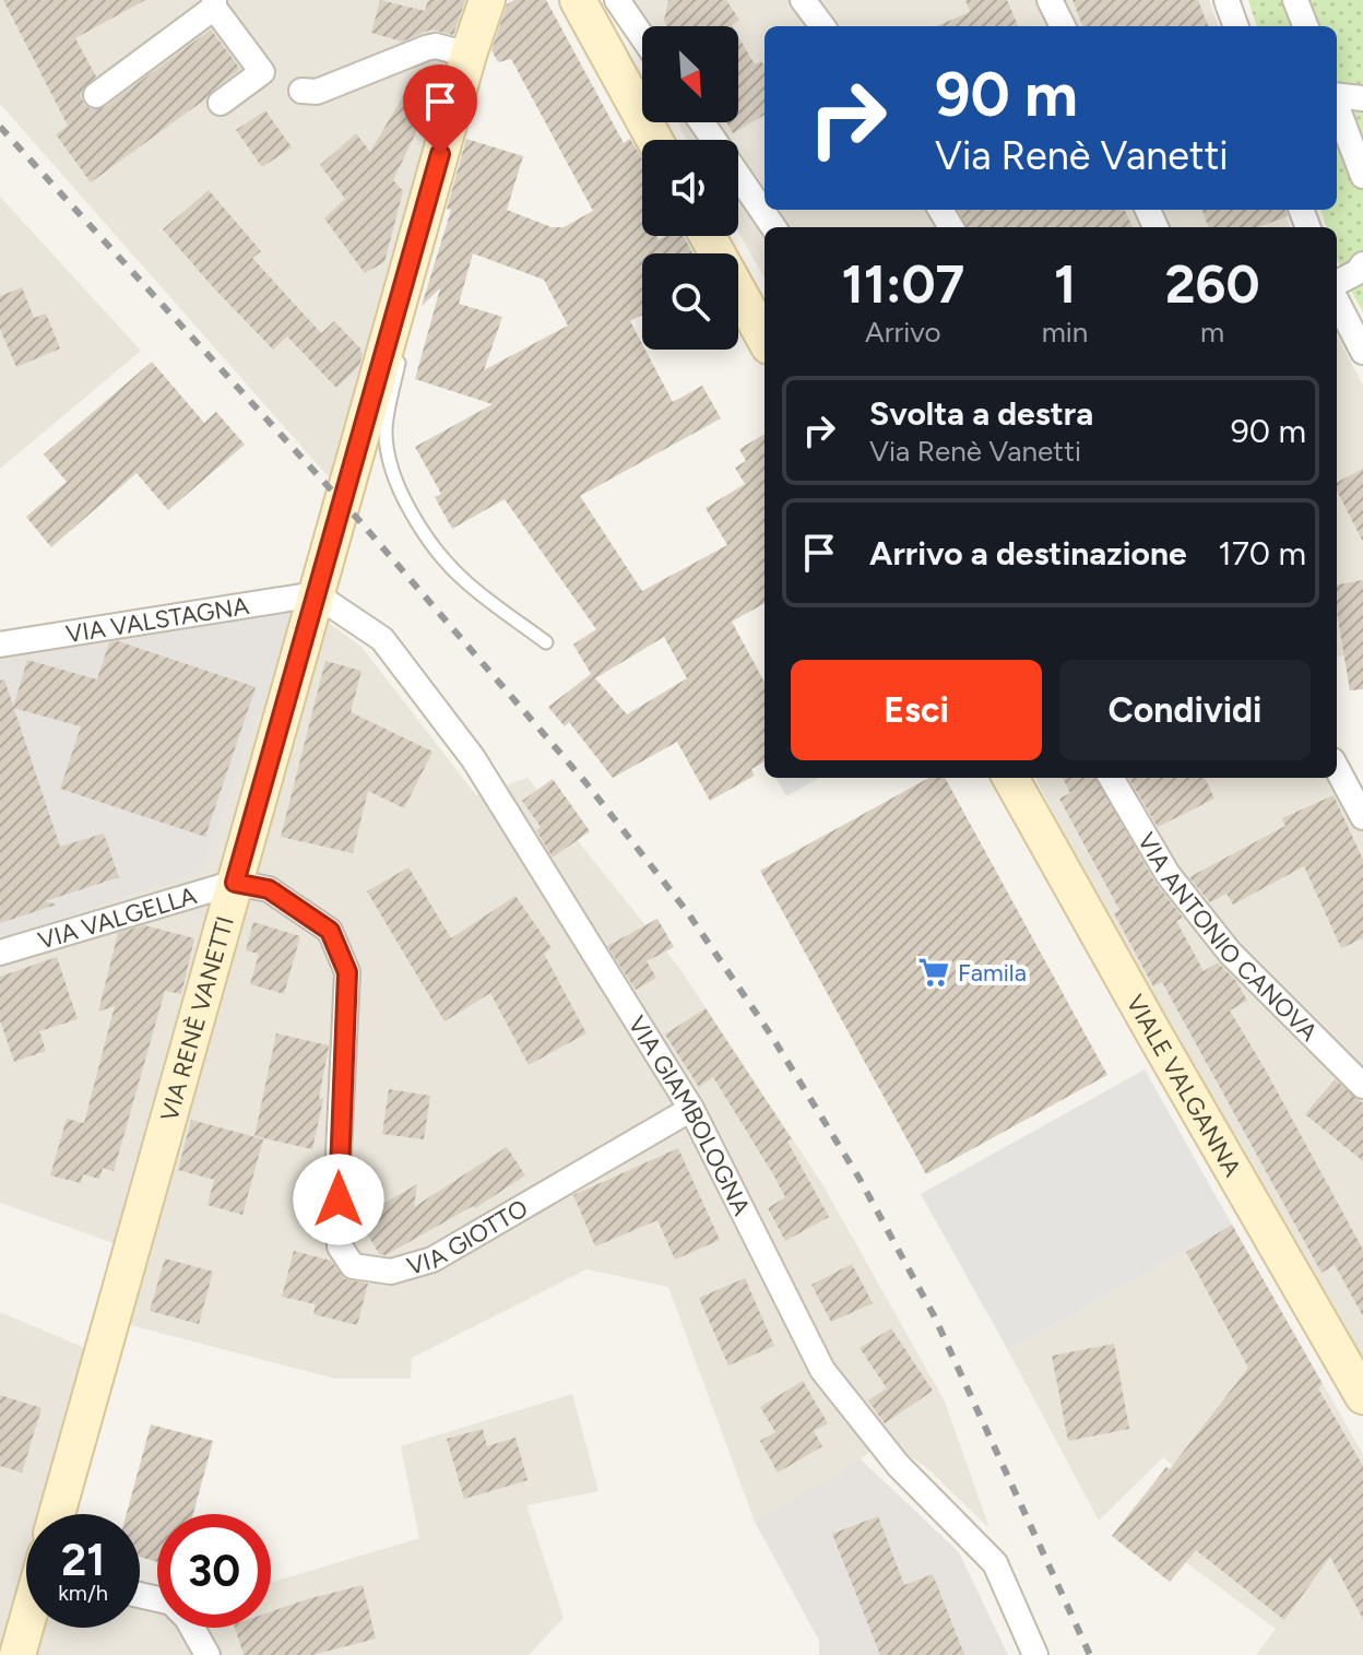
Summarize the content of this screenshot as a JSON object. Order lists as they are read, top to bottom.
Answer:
{
  "streets": {
    "street": [
      "VIA VALSTAGNA",
      "VIA VALGELLA",
      "VIA ANTONIO CANOVA",
      "VIA RENÈ VANETTI",
      "VIALE VALGANNA",
      "VIA GIAMBOLOGNA",
      "VIA GIOTTO"
    ]
  },
  "crossings": [
    ["VIA VALSTAGNA", "VIA RENÈ VANETTI"],
    ["VIA VALSTAGNA", "VIA GIAMBOLOGNA"],
    ["VIA VALGELLA", "VIA RENÈ VANETTI"],
    ["VIA VALGELLA", "VIA GIOTTO"],
    ["VIA RENÈ VANETTI", "VIA GIAMBOLOGNA"],
    ["VIA RENÈ VANETTI", "VIA GIOTTO"],
    ["VIA GIAMBOLOGNA", "VIA GIOTTO"]
  ],
  "places": {
    "supermarket": ["Famila"]
  },
  "north": "bottom right",
  "page": {
    "turn": ["90 m", "Via Renè Vanetti"],
    "eta": [
      "11:07",
      "Arrivo",
      "1",
      "min",
      "260",
      "m"
    ],
    "list": [
      {
        "name": "Svolta a destra",
        "note": "Via Renè Vanetti",
        "value": "90 m"
      },
      {
        "name": "Arrivo a destinazione",
        "value": "170 m"
      }
    ],
    "buttons": ["Esci", "Condividi"],
    "speed": "21 km/h",
    "limit": "30"
  }
}
